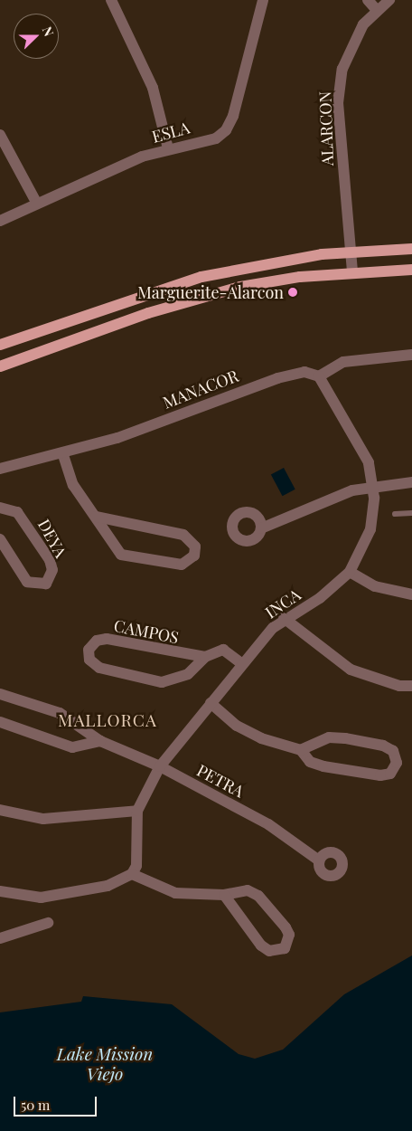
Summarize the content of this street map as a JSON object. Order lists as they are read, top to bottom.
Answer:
{
  "streets": {
    "street": [
      "ALARCON",
      "ESLA",
      "MANACOR",
      "DEYA",
      "INCA",
      "CAMPOS",
      "PETRA"
    ]
  },
  "crossings": [
    ["MANACOR", "INCA"],
    ["INCA", "CAMPOS"],
    ["INCA", "PETRA"]
  ],
  "districts": ["MALLORCA"],
  "water": ["Lake Mission Viejo"],
  "places": ["Marguerite-Alarcon"],
  "scale_bar": "50 m",
  "north": "right"
}
